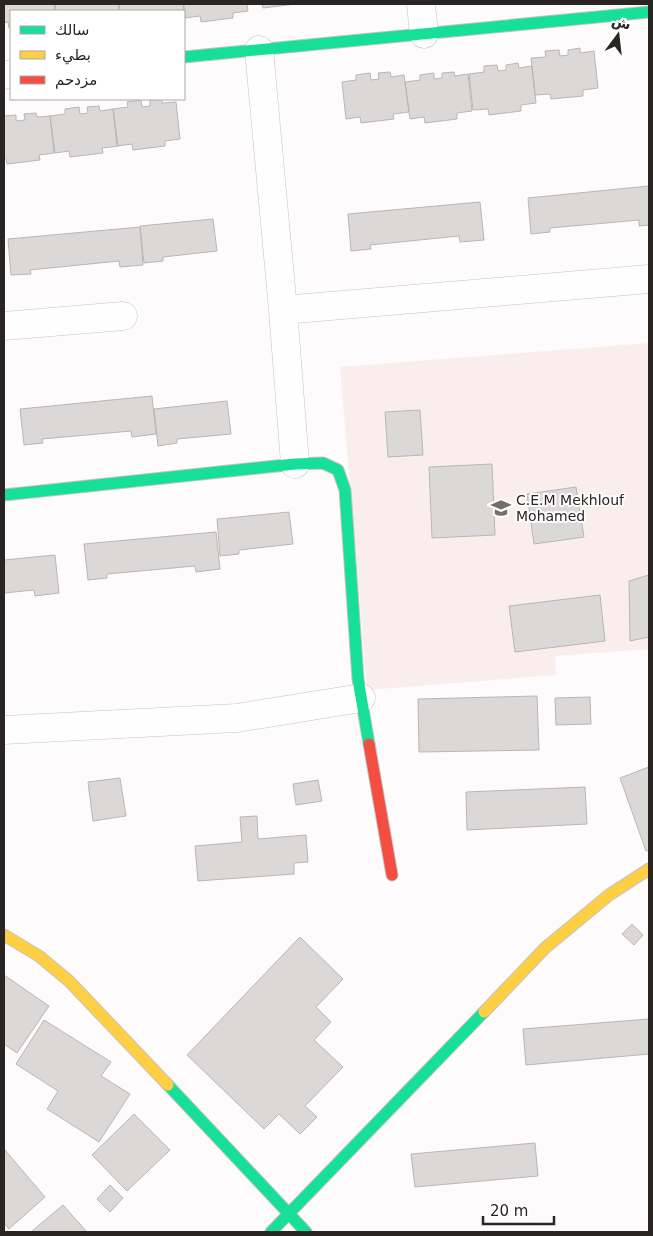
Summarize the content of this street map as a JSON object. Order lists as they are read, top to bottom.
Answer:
{
  "places": {
    "school or university": ["C.E.M Mekhlouf Mohamed"]
  },
  "legend": ["سالك", "بطيء", "مزدحم"],
  "scale_bar": "20 m",
  "north": "top"
}
